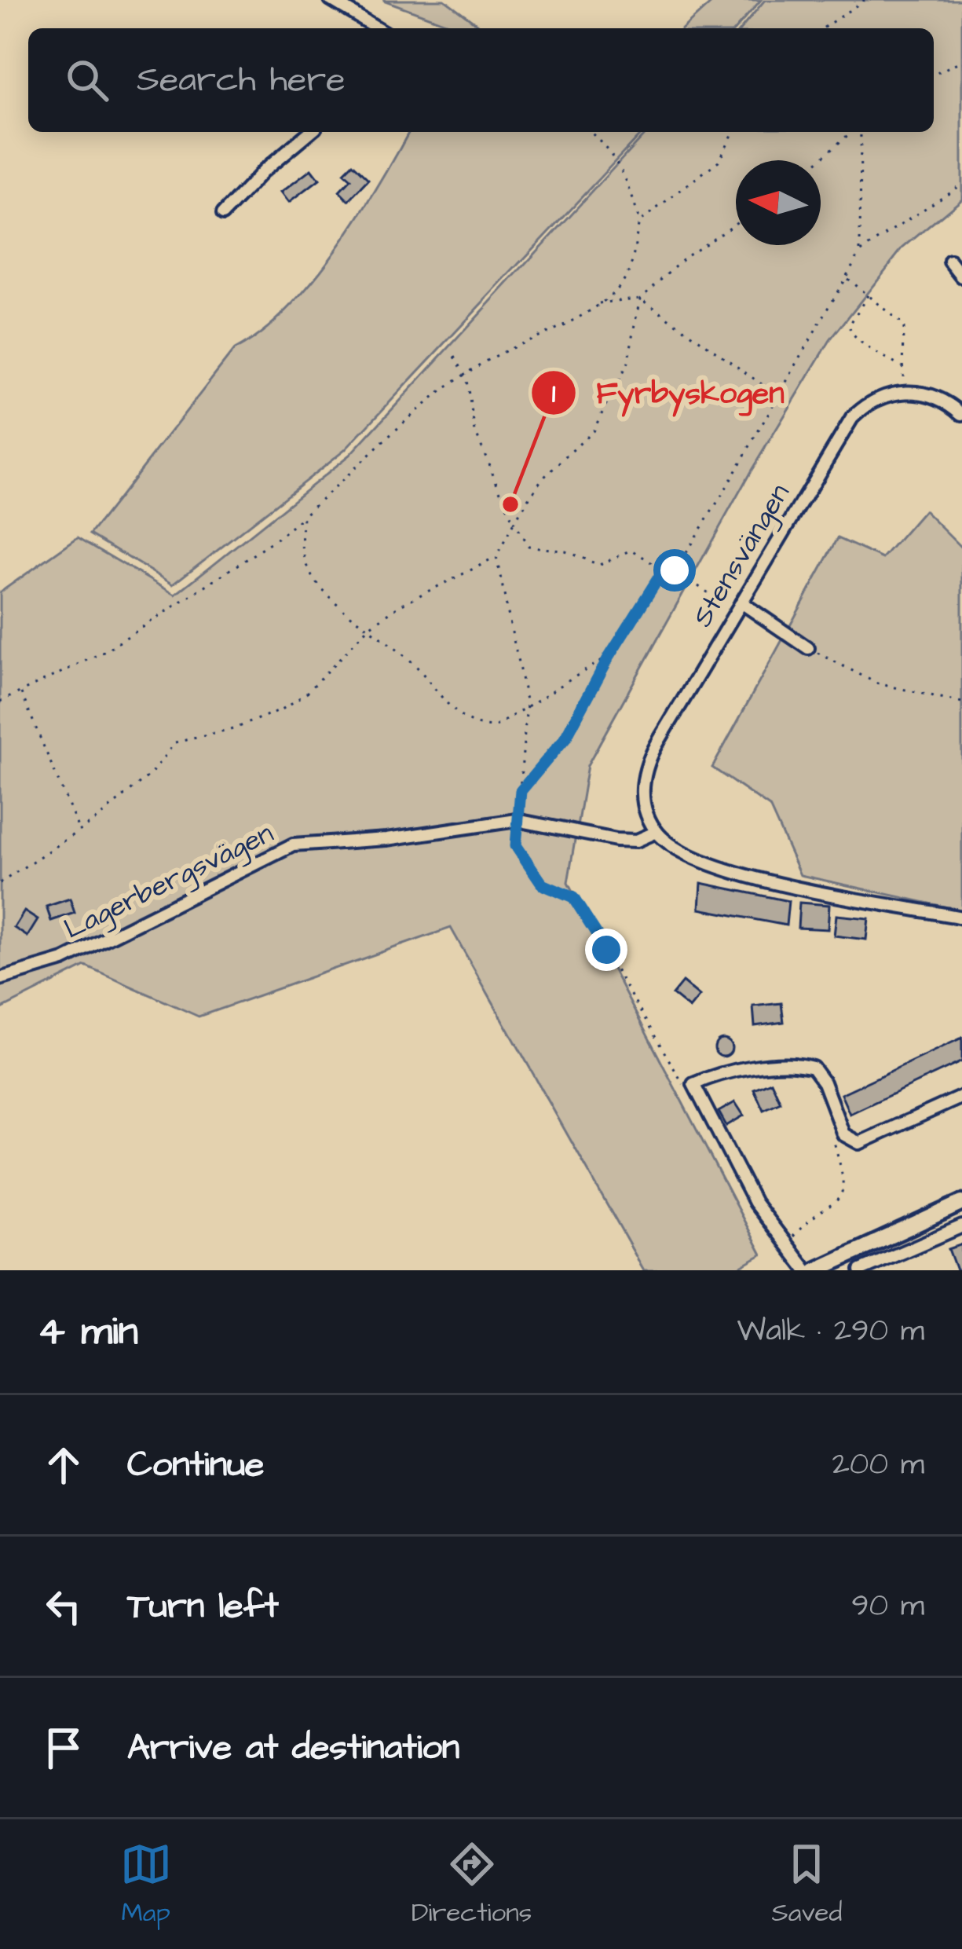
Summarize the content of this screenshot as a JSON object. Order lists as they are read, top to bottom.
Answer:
{
  "streets": {
    "street": ["Stensvängen", "Lagerbergsvägen"]
  },
  "crossings": [
    ["Stensvängen", "Lagerbergsvägen"]
  ],
  "places": ["Fyrbyskogen"],
  "north": "left",
  "page": {
    "search": "Search here",
    "heading": ["4 min", "Walk · 290 m"],
    "list": [
      ["Continue", "200 m"],
      ["Turn left", "90 m"],
      "Arrive at destination"
    ],
    "nav": ["Map", "Directions", "Saved"]
  }
}
